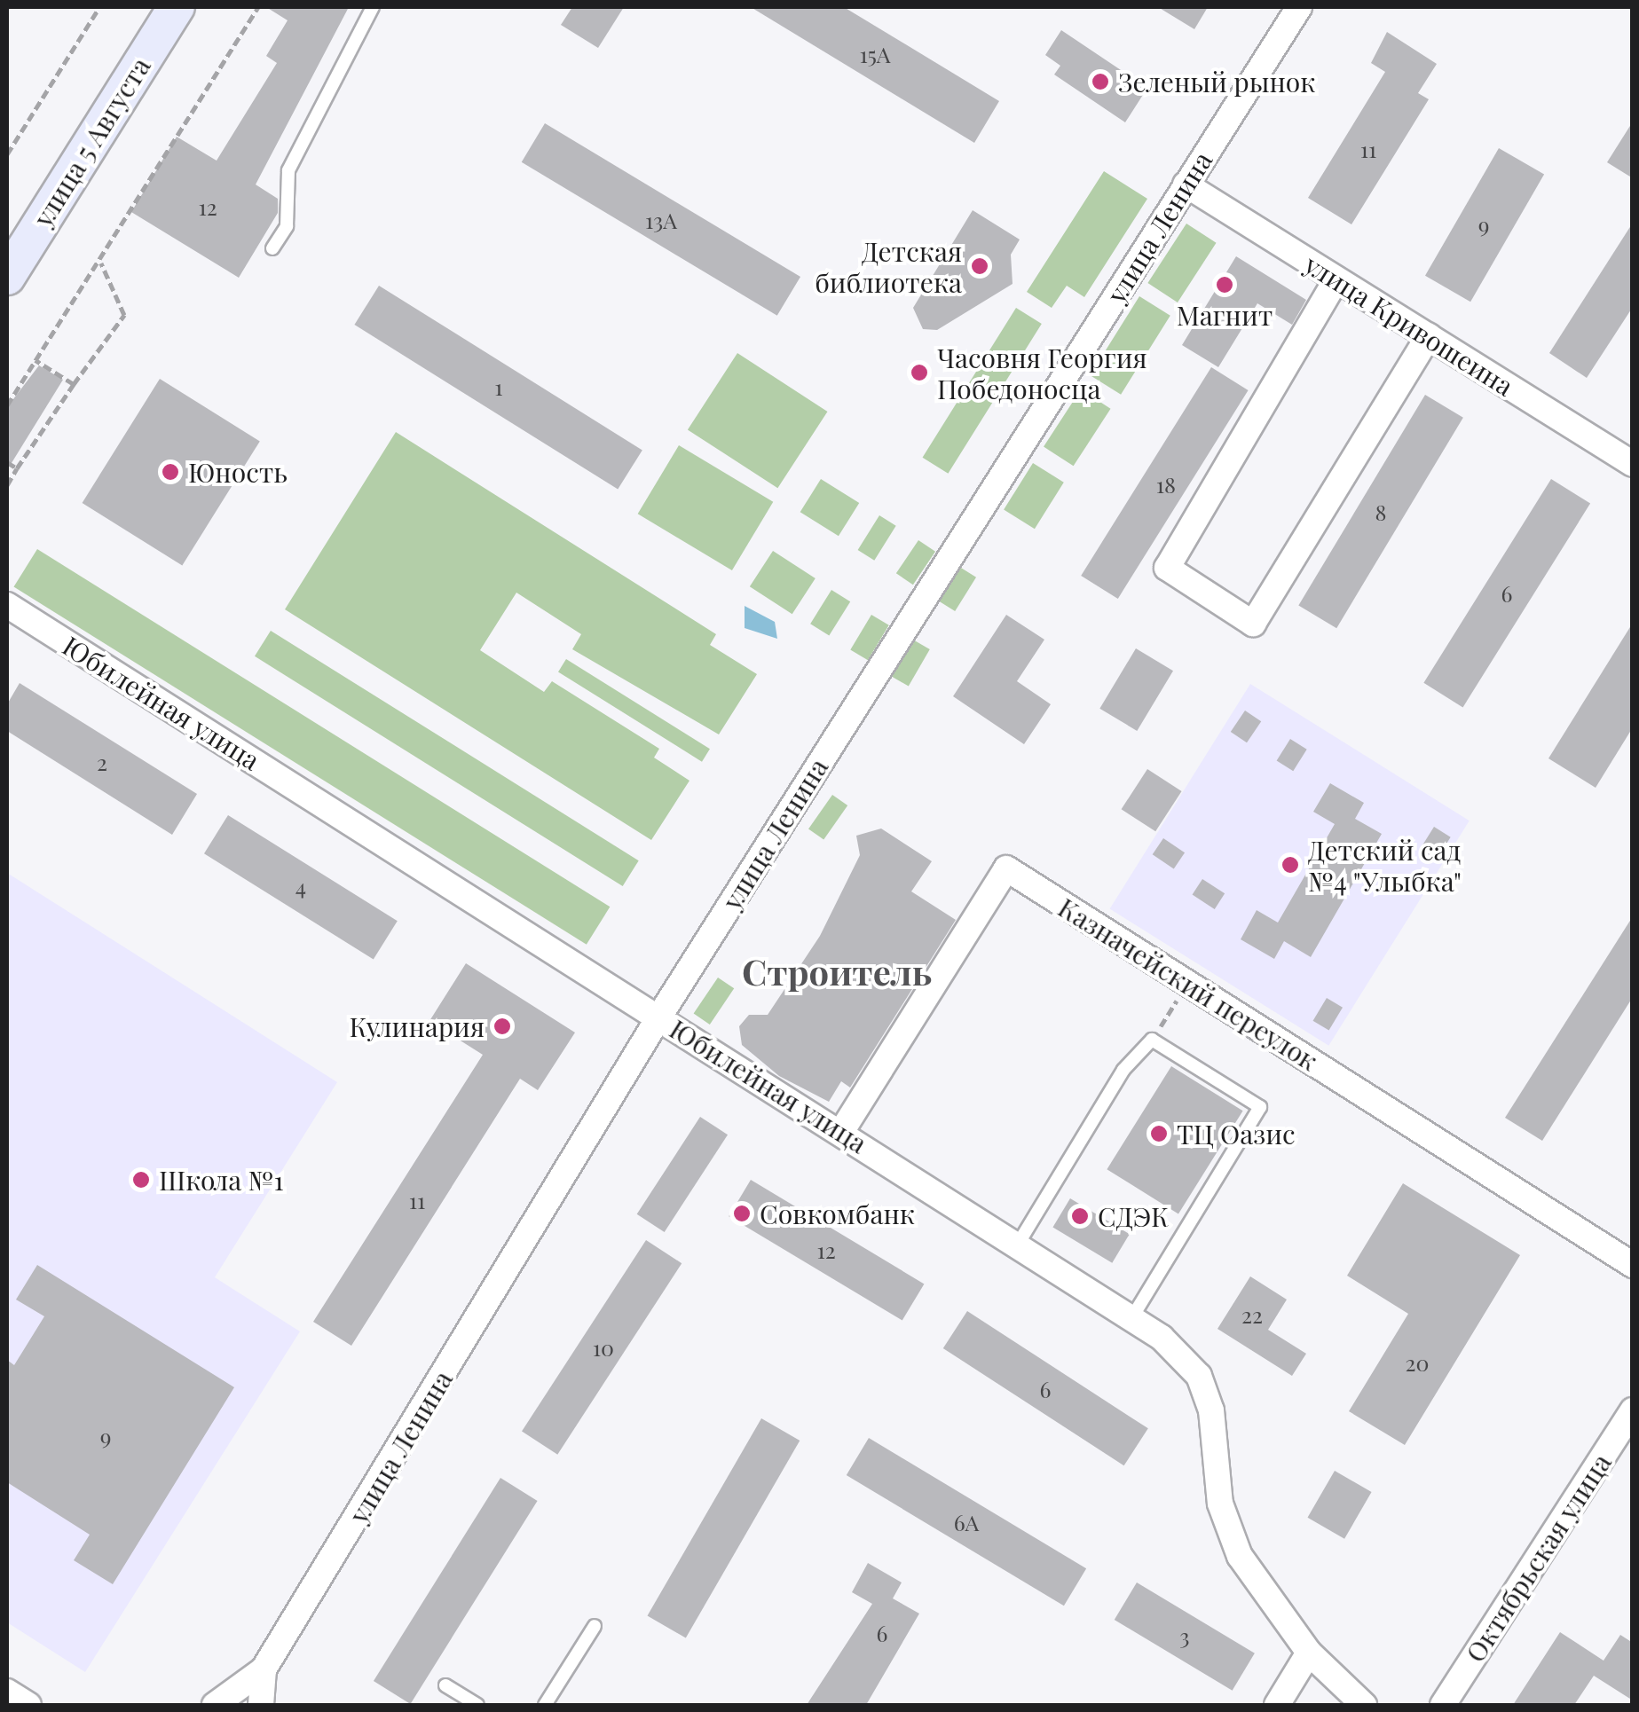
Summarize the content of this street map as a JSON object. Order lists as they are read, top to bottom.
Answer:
{
  "streets": {
    "street": [
      "улица 5 Августа",
      "улица Ленина",
      "улица Кривошеина",
      "Юбилейная улица",
      "Казначейский переулок",
      "Октябрьская улица"
    ]
  },
  "crossings": [
    ["улица Ленина", "улица Кривошеина"],
    ["улица Ленина", "Юбилейная улица"],
    ["Юбилейная улица", "Казначейский переулок"]
  ],
  "districts": ["Строитель"],
  "places": [
    "Зеленый рынок",
    "Детская библиотека",
    "Магнит",
    "Часовня Георгия Победоносца",
    "Юность",
    "Детский сад №4 \"Улыбка\"",
    "Кулинария",
    "ТЦ Оазис",
    "Школа №1",
    "Совкомбанк",
    "СДЭК"
  ],
  "house_numbers": [
    "15А",
    "11",
    "12",
    "13А",
    "9",
    "1",
    "18",
    "8",
    "6",
    "2",
    "4",
    "11",
    "12",
    "22",
    "10",
    "20",
    "6",
    "9",
    "6А",
    "6",
    "3"
  ]
}
